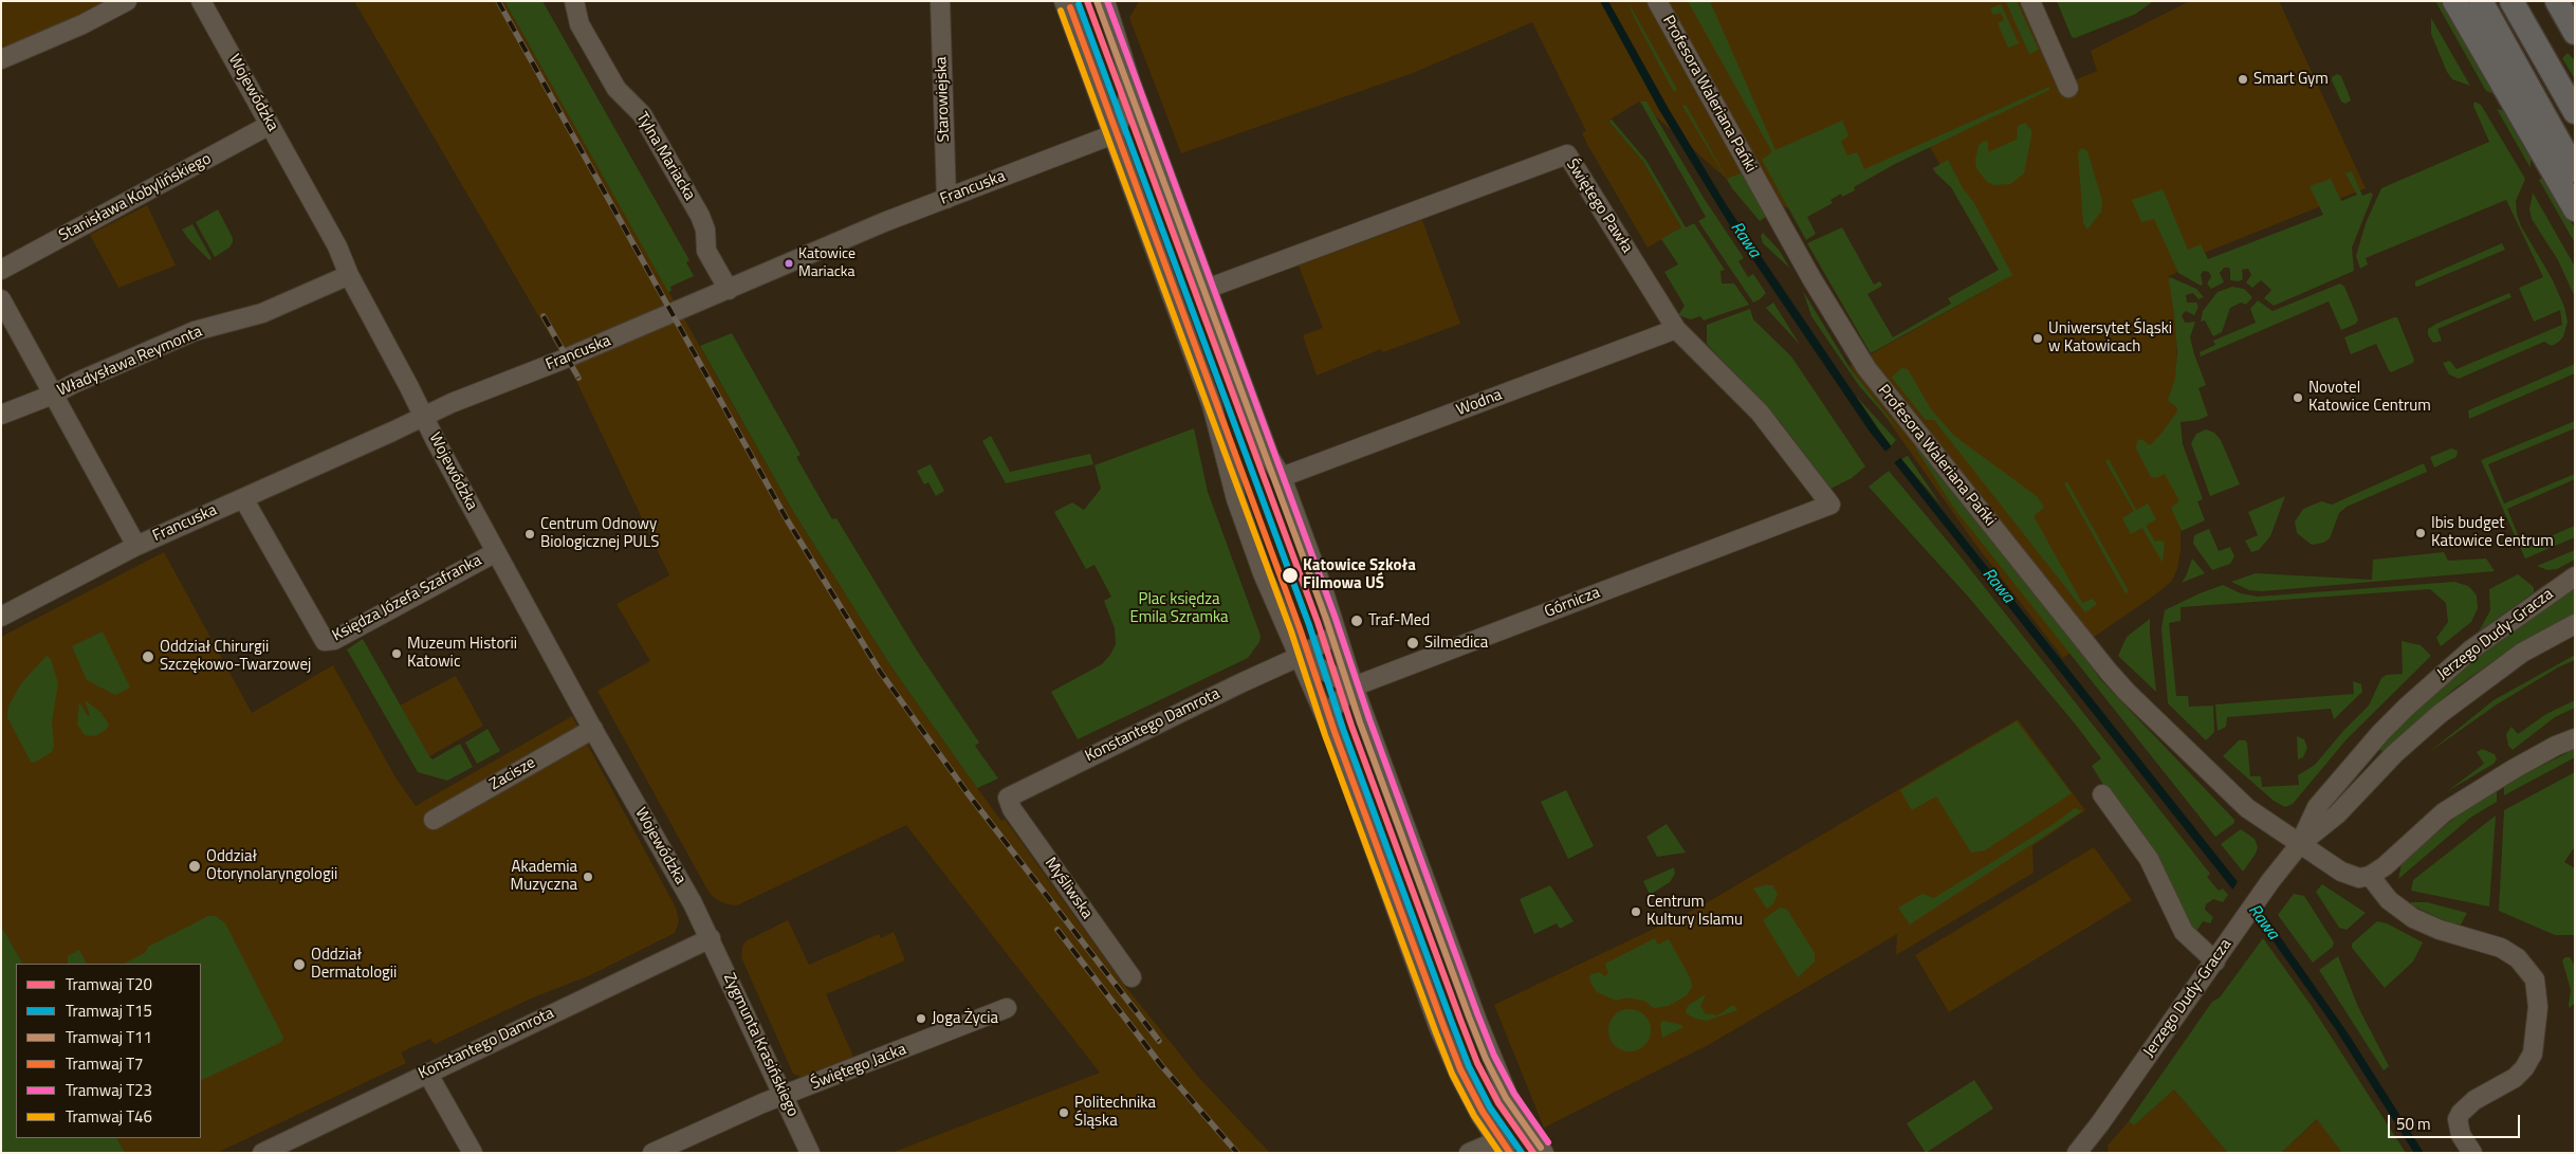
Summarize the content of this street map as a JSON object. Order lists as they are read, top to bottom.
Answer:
{
  "streets": {
    "street": [
      "Wojewódzka",
      "Profesora Waleriana Pańki",
      "Starowiejska",
      "Tylna Mariacka",
      "Francuska",
      "Stanisława Kobylińskiego",
      "Świętego Pawła",
      "Władysława Reymonta",
      "Wodna",
      "Księdza Józefa Szafranka",
      "Górnicza",
      "Jerzego Dudy-Gracza",
      "Konstantego Damrota",
      "Zacisze",
      "Myśliwska",
      "Zygmunta Krasińskiego",
      "Świętego Jacka"
    ]
  },
  "crossings": [
    ["Wojewódzka", "Francuska"],
    ["Wojewódzka", "Stanisława Kobylińskiego"],
    ["Wojewódzka", "Władysława Reymonta"],
    ["Wojewódzka", "Księdza Józefa Szafranka"],
    ["Wojewódzka", "Konstantego Damrota"],
    ["Wojewódzka", "Zacisze"],
    ["Wojewódzka", "Zygmunta Krasińskiego"],
    ["Profesora Waleriana Pańki", "Jerzego Dudy-Gracza"],
    ["Starowiejska", "Francuska"],
    ["Tylna Mariacka", "Francuska"],
    ["Francuska", "Księdza Józefa Szafranka"],
    ["Świętego Pawła", "Wodna"],
    ["Świętego Pawła", "Górnicza"],
    ["Konstantego Damrota", "Myśliwska"],
    ["Konstantego Damrota", "Zygmunta Krasińskiego"],
    ["Zygmunta Krasińskiego", "Świętego Jacka"]
  ],
  "water": ["Rawa"],
  "parks": ["Plac księdza Emila Szramka"],
  "places": [
    "Smart Gym",
    "Katowice Mariacka",
    "Uniwersytet Śląski w Katowicach",
    "Novotel Katowice Centrum",
    "Ibis budget Katowice Centrum",
    "Centrum Odnowy Biologicznej PULS",
    "Katowice Szkoła Filmowa UŚ",
    "Traf-Med",
    "Silmedica",
    "Muzeum Historii Katowic",
    "Oddział Chirurgii Szczękowo-Twarzowej",
    "Oddział Otorynolaryngologii",
    "Akademia Muzyczna",
    "Centrum Kultury Islamu",
    "Oddział Dermatologii",
    "Joga Życia",
    "Politechnika Śląska"
  ],
  "lines": [
    "tram line T20",
    "tram line T11",
    "tram line T23",
    "tram line T15",
    "tram line T7",
    "tram line T46"
  ],
  "legend": [
    "Tramwaj T20",
    "Tramwaj T15",
    "Tramwaj T11",
    "Tramwaj T7",
    "Tramwaj T23",
    "Tramwaj T46"
  ],
  "scale_bar": "50 m"
}
